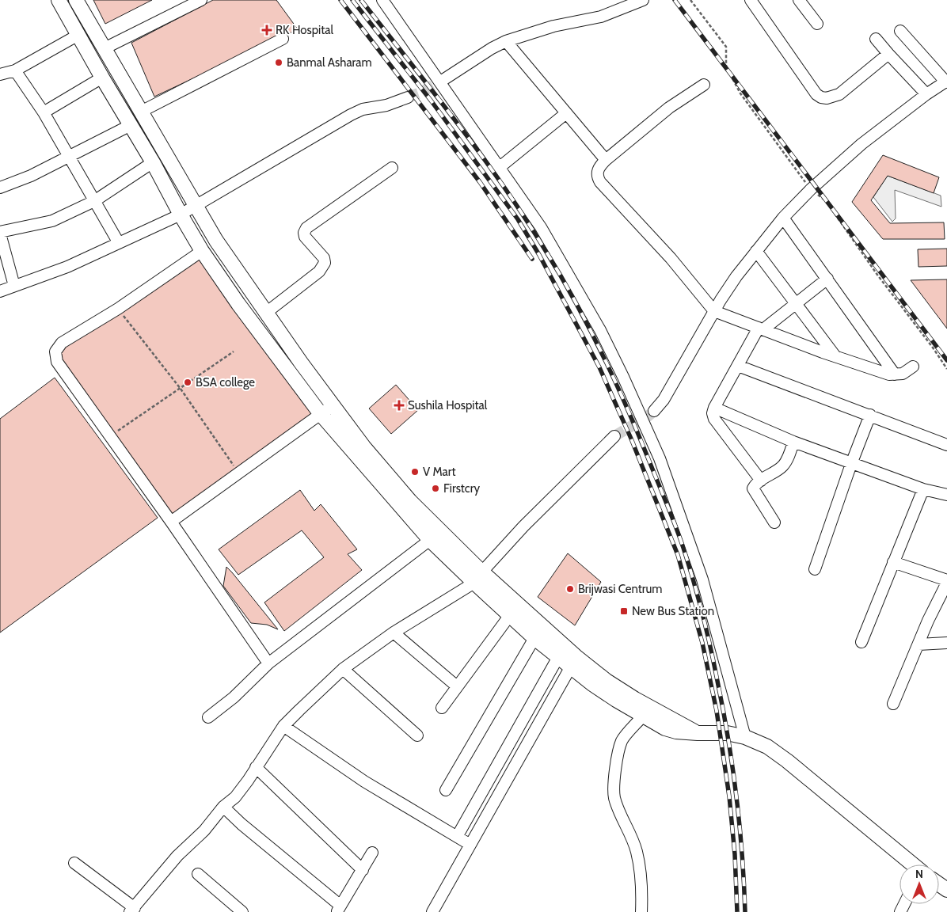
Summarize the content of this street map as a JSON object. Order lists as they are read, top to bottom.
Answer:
{
  "places": {
    "health": ["RK Hospital", "Sushila Hospital"],
    "other": [
      "Banmal Asharam",
      "BSA college",
      "V Mart",
      "Firstcry",
      "Brijwasi Centrum"
    ],
    "transit": ["New Bus Station"]
  },
  "north": "top"
}
